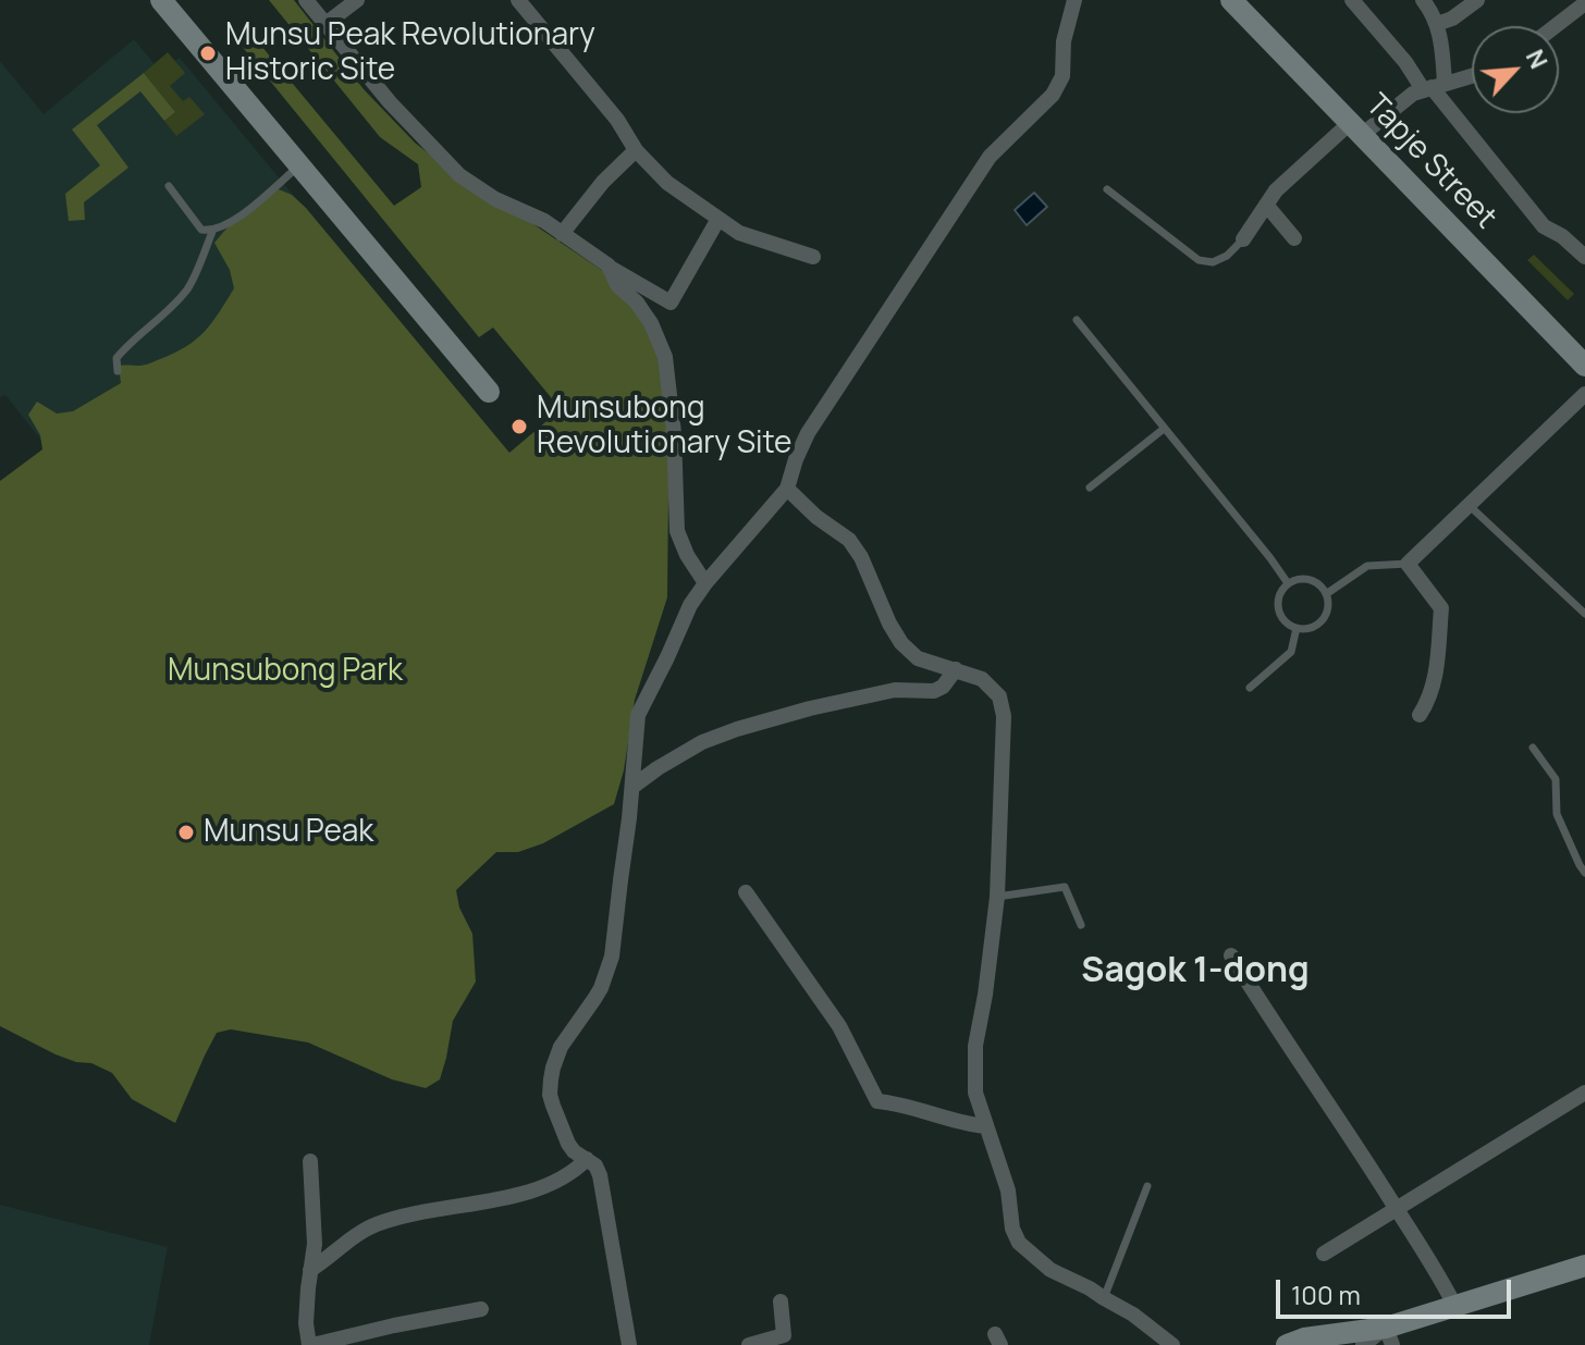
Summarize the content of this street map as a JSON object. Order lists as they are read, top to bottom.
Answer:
{
  "streets": {
    "street": ["Tapje Street"]
  },
  "districts": ["Sagok 1-dong"],
  "parks": ["Munsubong Park"],
  "places": ["Munsu Peak Revolutionary Historic Site", "Munsubong Revolutionary Site", "Munsu Peak"],
  "scale_bar": "100 m",
  "north": "top right"
}
